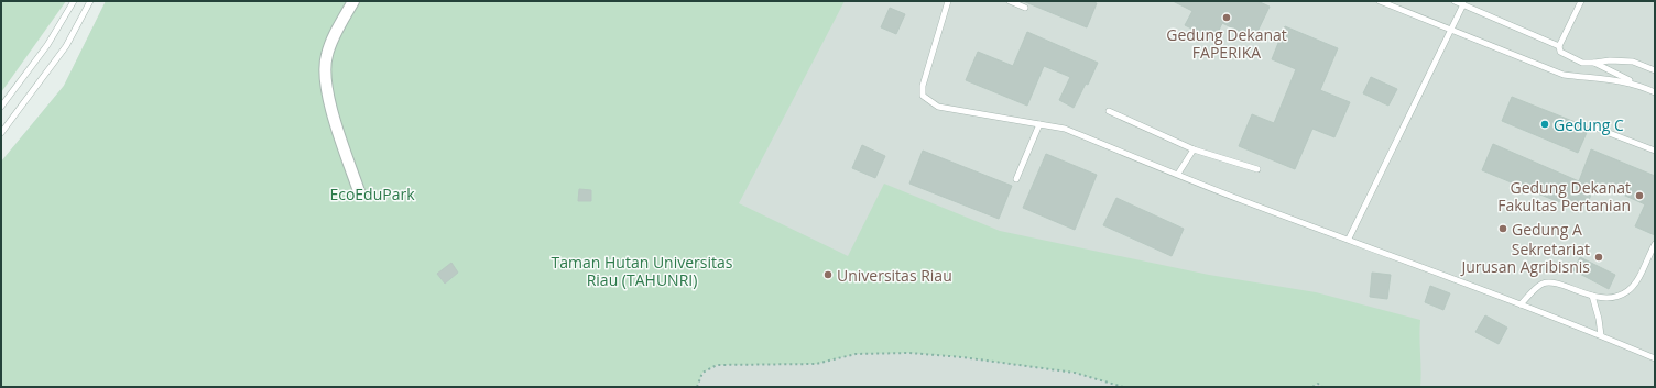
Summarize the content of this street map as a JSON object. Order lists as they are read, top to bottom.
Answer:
{
  "parks": ["EcoEduPark", "Taman Hutan Universitas Riau (TAHUNRI)"],
  "places": [
    "Gedung Dekanat FAPERIKA",
    "Gedung C",
    "Gedung Dekanat Fakultas Pertanian",
    "Gedung A",
    "Sekretariat Jurusan Agribisnis",
    "Universitas Riau"
  ]
}
